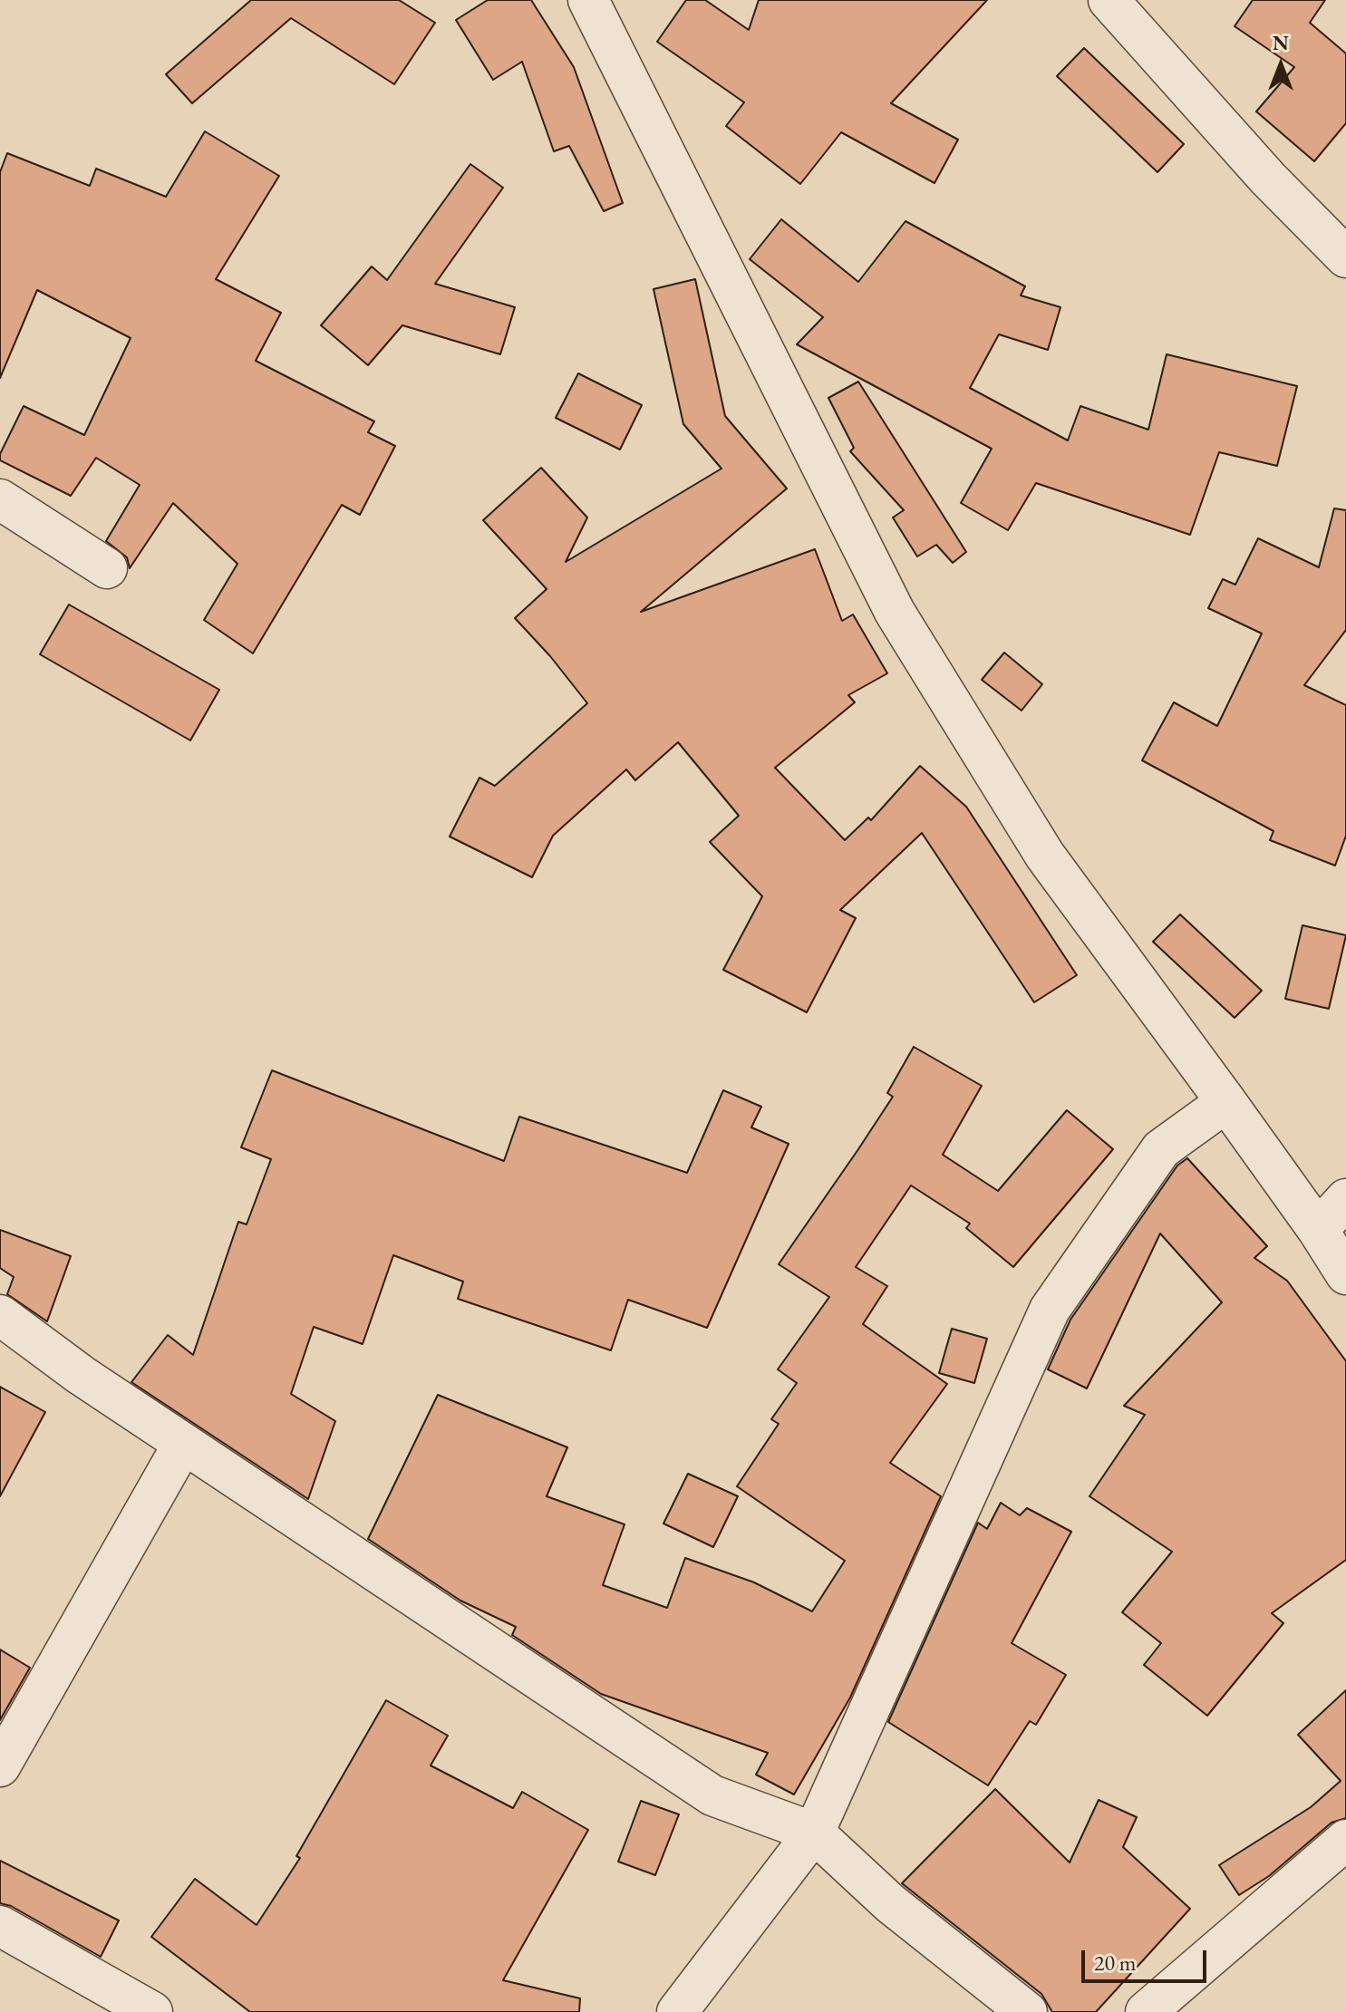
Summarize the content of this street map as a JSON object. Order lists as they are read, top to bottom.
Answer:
{
  "scale_bar": "20 m",
  "north": "top"
}
